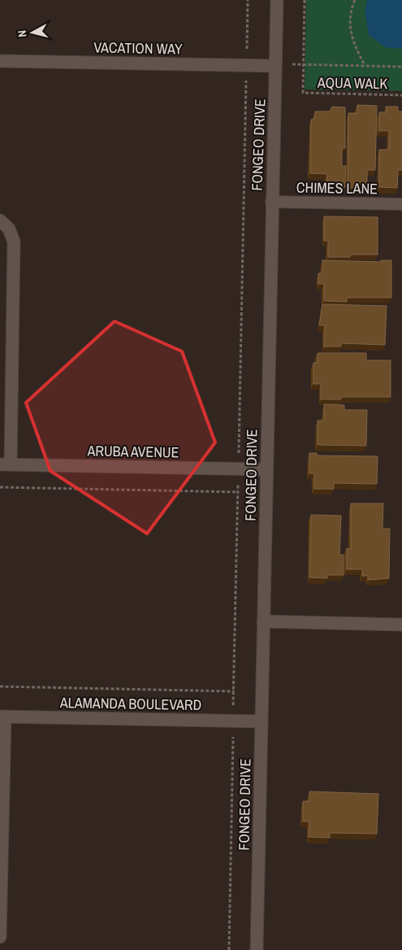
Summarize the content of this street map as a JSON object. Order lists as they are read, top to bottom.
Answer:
{
  "streets": {
    "street": [
      "VACATION WAY",
      "FONGEO DRIVE",
      "ARUBA AVENUE",
      "ALAMANDA BOULEVARD"
    ],
    "lane": ["CHIMES LANE"],
    "path": ["AQUA WALK"]
  },
  "crossings": [
    ["VACATION WAY", "FONGEO DRIVE"],
    ["FONGEO DRIVE", "CHIMES LANE"],
    ["FONGEO DRIVE", "ARUBA AVENUE"],
    ["FONGEO DRIVE", "ALAMANDA BOULEVARD"]
  ],
  "north": "left"
}
